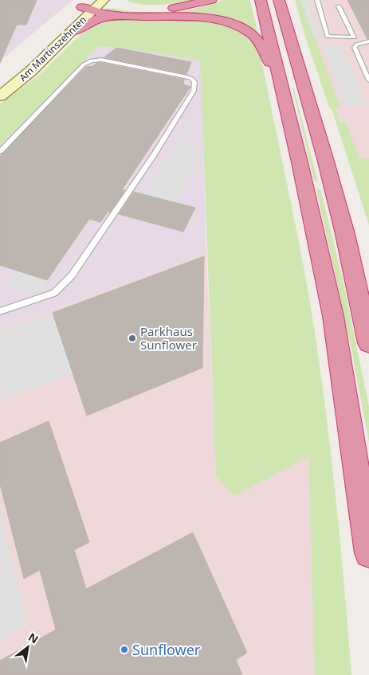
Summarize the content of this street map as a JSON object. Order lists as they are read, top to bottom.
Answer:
{
  "streets": {
    "main road": ["Am Martinszehnten"]
  },
  "places": ["Parkhaus Sunflower", "Sunflower"],
  "north": "top right"
}
